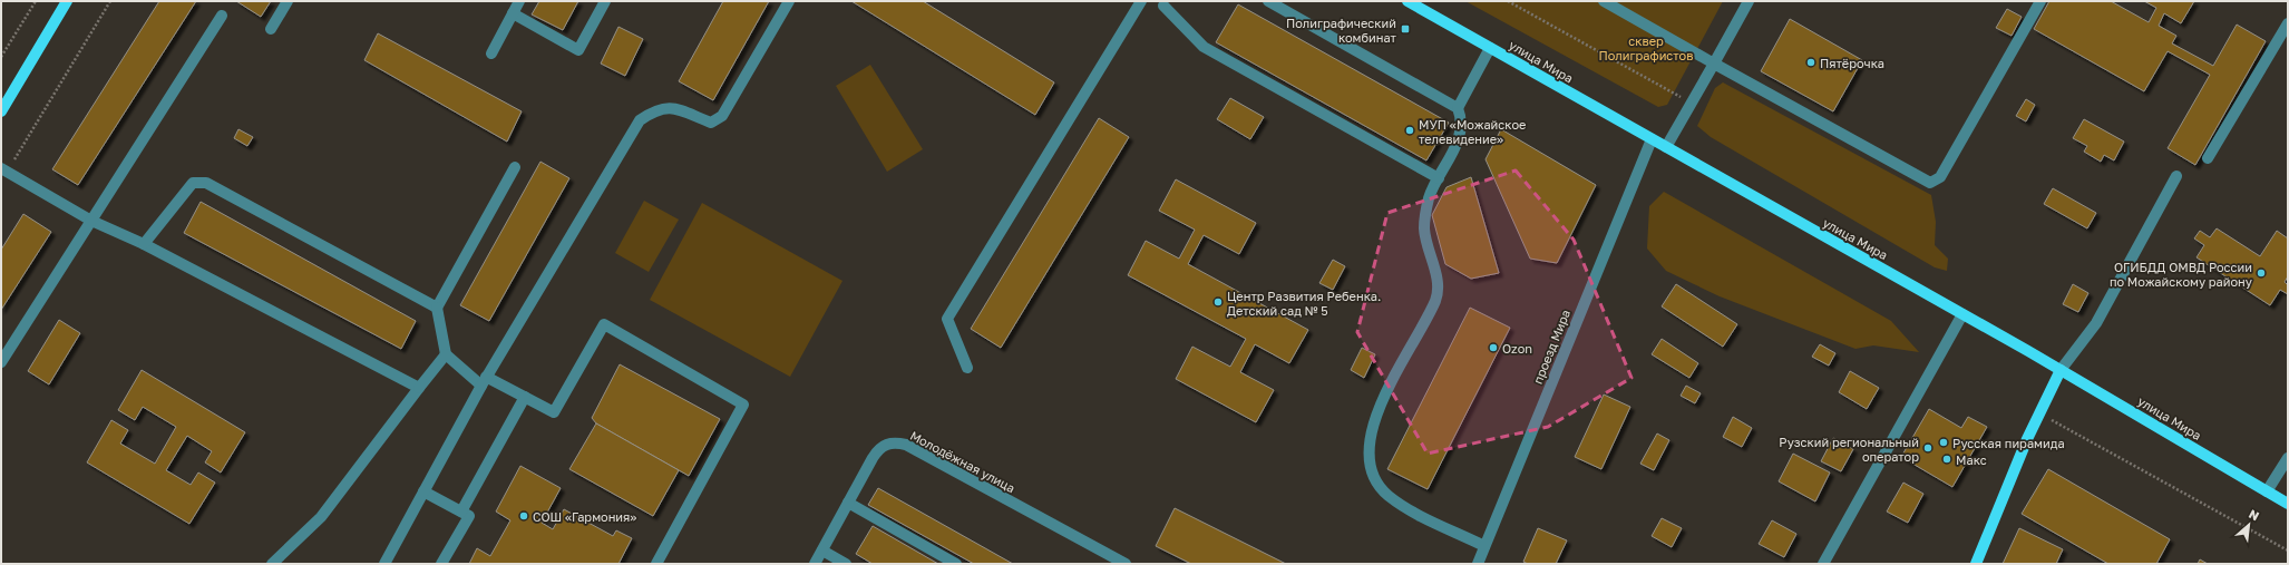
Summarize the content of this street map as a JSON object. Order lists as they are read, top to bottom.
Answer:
{
  "streets": {
    "main road": ["улица Мира"],
    "street": ["проезд Мира", "Молодёжная улица"]
  },
  "crossings": [
    ["улица Мира", "проезд Мира"]
  ],
  "parks": ["сквер Полиграфистов"],
  "places": {
    "transit": ["Полиграфический комбинат"],
    "other": [
      "Пятёрочка",
      "МУП «Можайское телевидение»",
      "ОГИБДД ОМВД России по Можайскому району",
      "Центр Развития Ребенка. Детский сад № 5",
      "Ozon",
      "Русская пирамида",
      "Рузский региональный оператор",
      "Макс",
      "СОШ «Гармония»"
    ]
  },
  "north": "top right"
}
